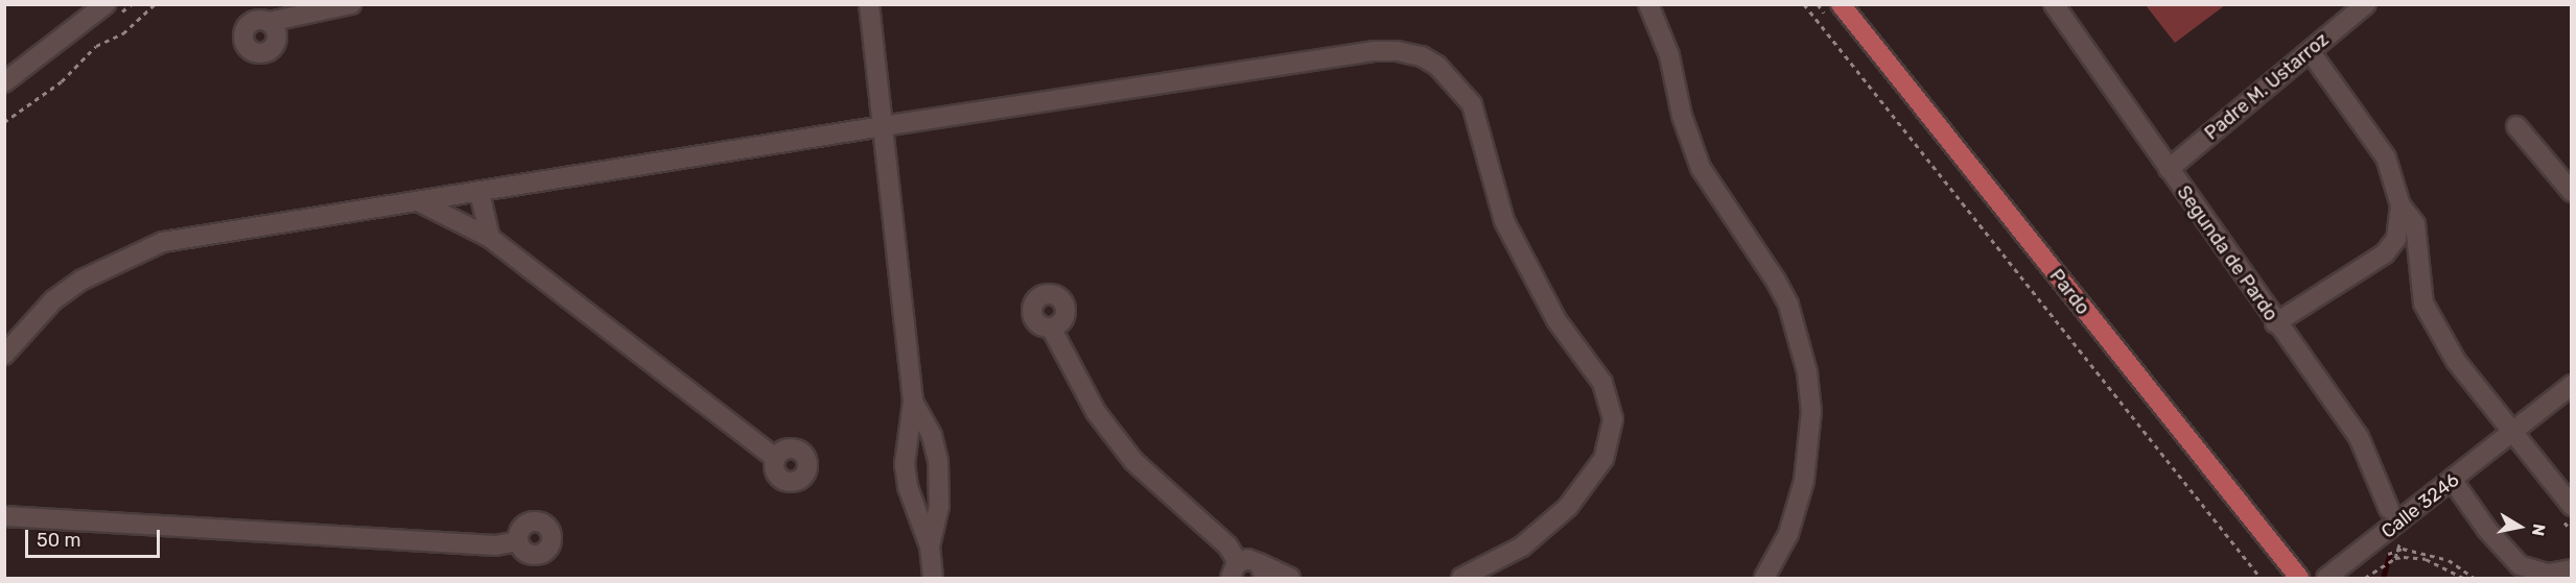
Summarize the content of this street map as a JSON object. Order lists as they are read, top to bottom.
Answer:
{
  "streets": {
    "main road": ["Pardo"],
    "street": ["Padre M. Ustarroz", "Segunda de Pardo", "Calle 3246"]
  },
  "crossings": [
    ["Padre M. Ustarroz", "Segunda de Pardo"]
  ],
  "scale_bar": "50 m",
  "north": "right"
}
